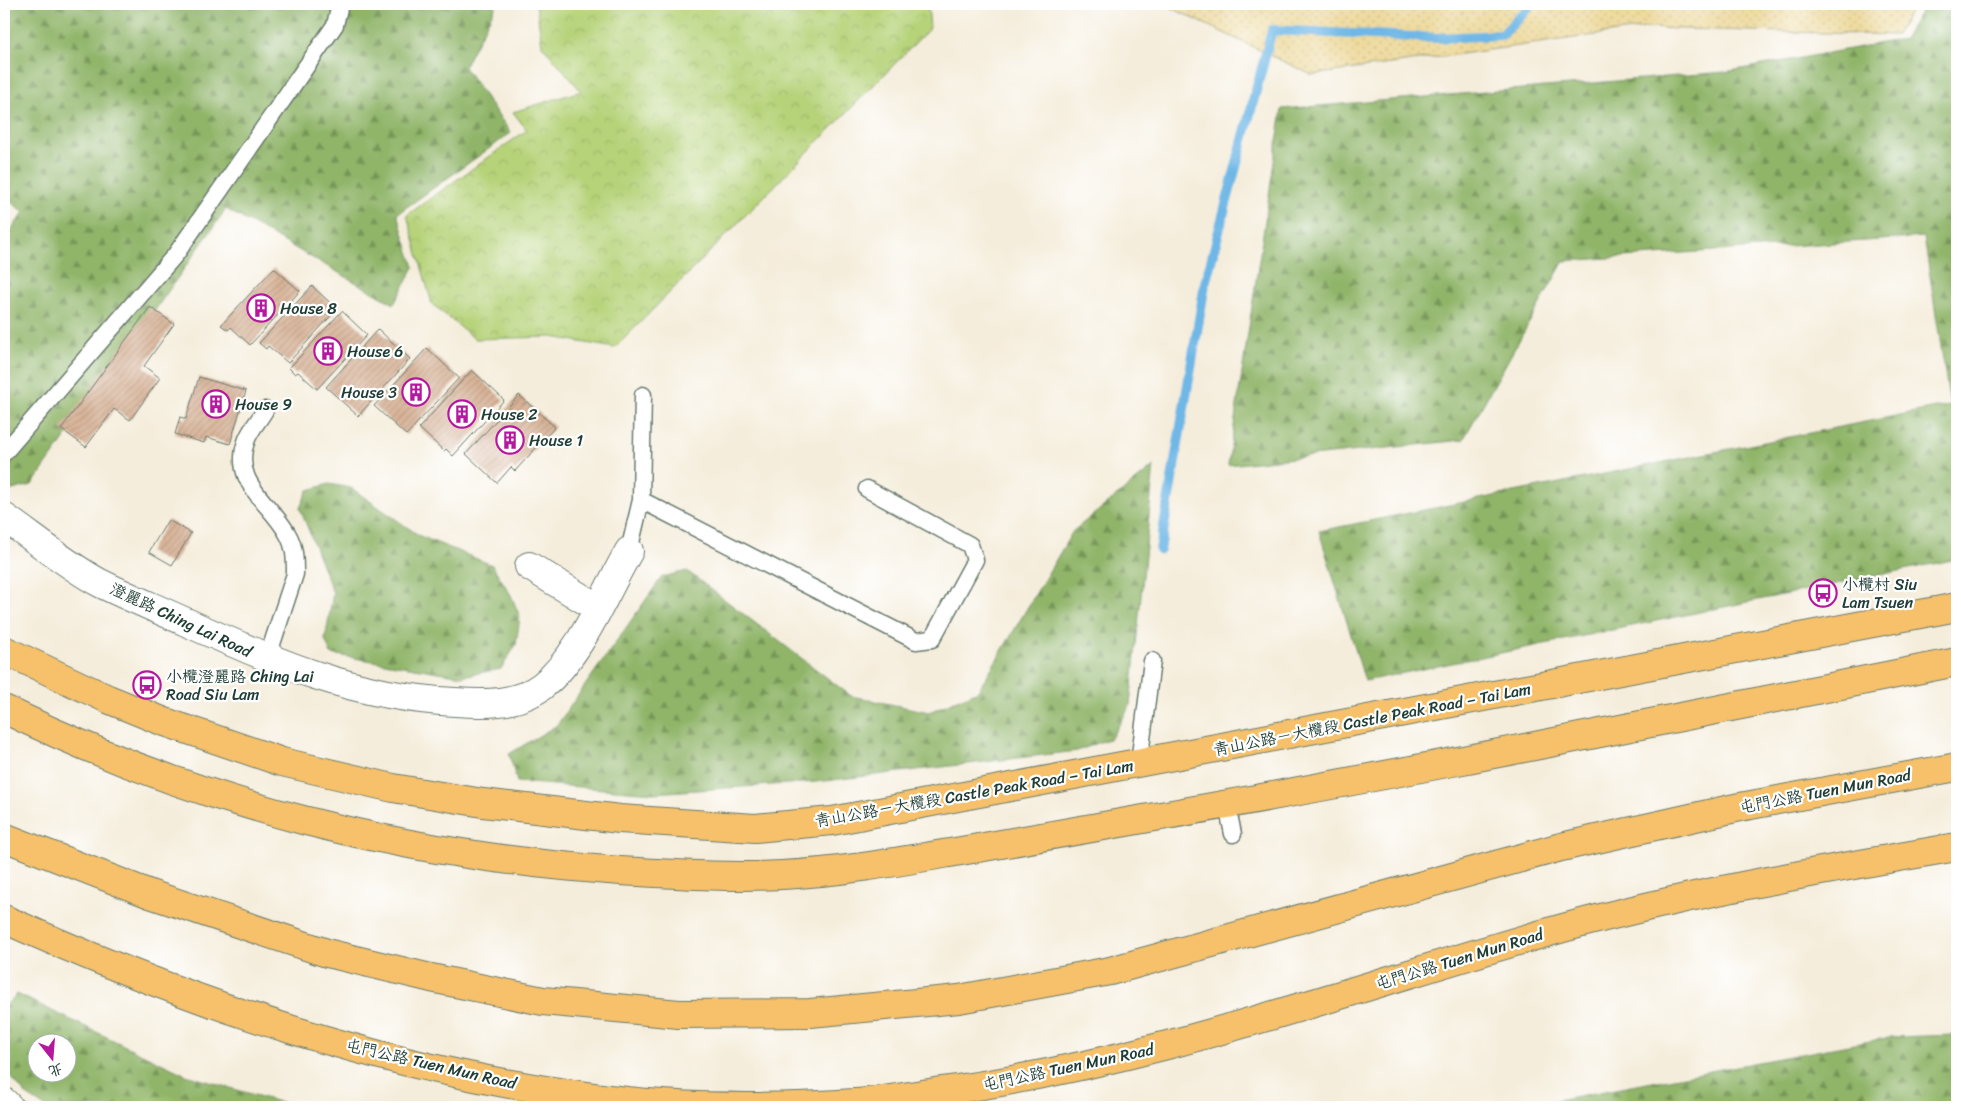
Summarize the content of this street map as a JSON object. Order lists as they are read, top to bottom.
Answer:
{
  "streets": {
    "main road": ["青山公路－大欖段 Castle Peak Road – Tai Lam", "屯門公路 Tuen Mun Road"],
    "street": ["澄麗路 Ching Lai Road"]
  },
  "places": {
    "building": [
      "House 8",
      "House 6",
      "House 3",
      "House 9",
      "House 2",
      "House 1"
    ],
    "bus stop": ["小欖村 Siu Lam Tsuen", "小欖澄麗路 Ching Lai Road Siu Lam"]
  },
  "north": "bottom"
}
